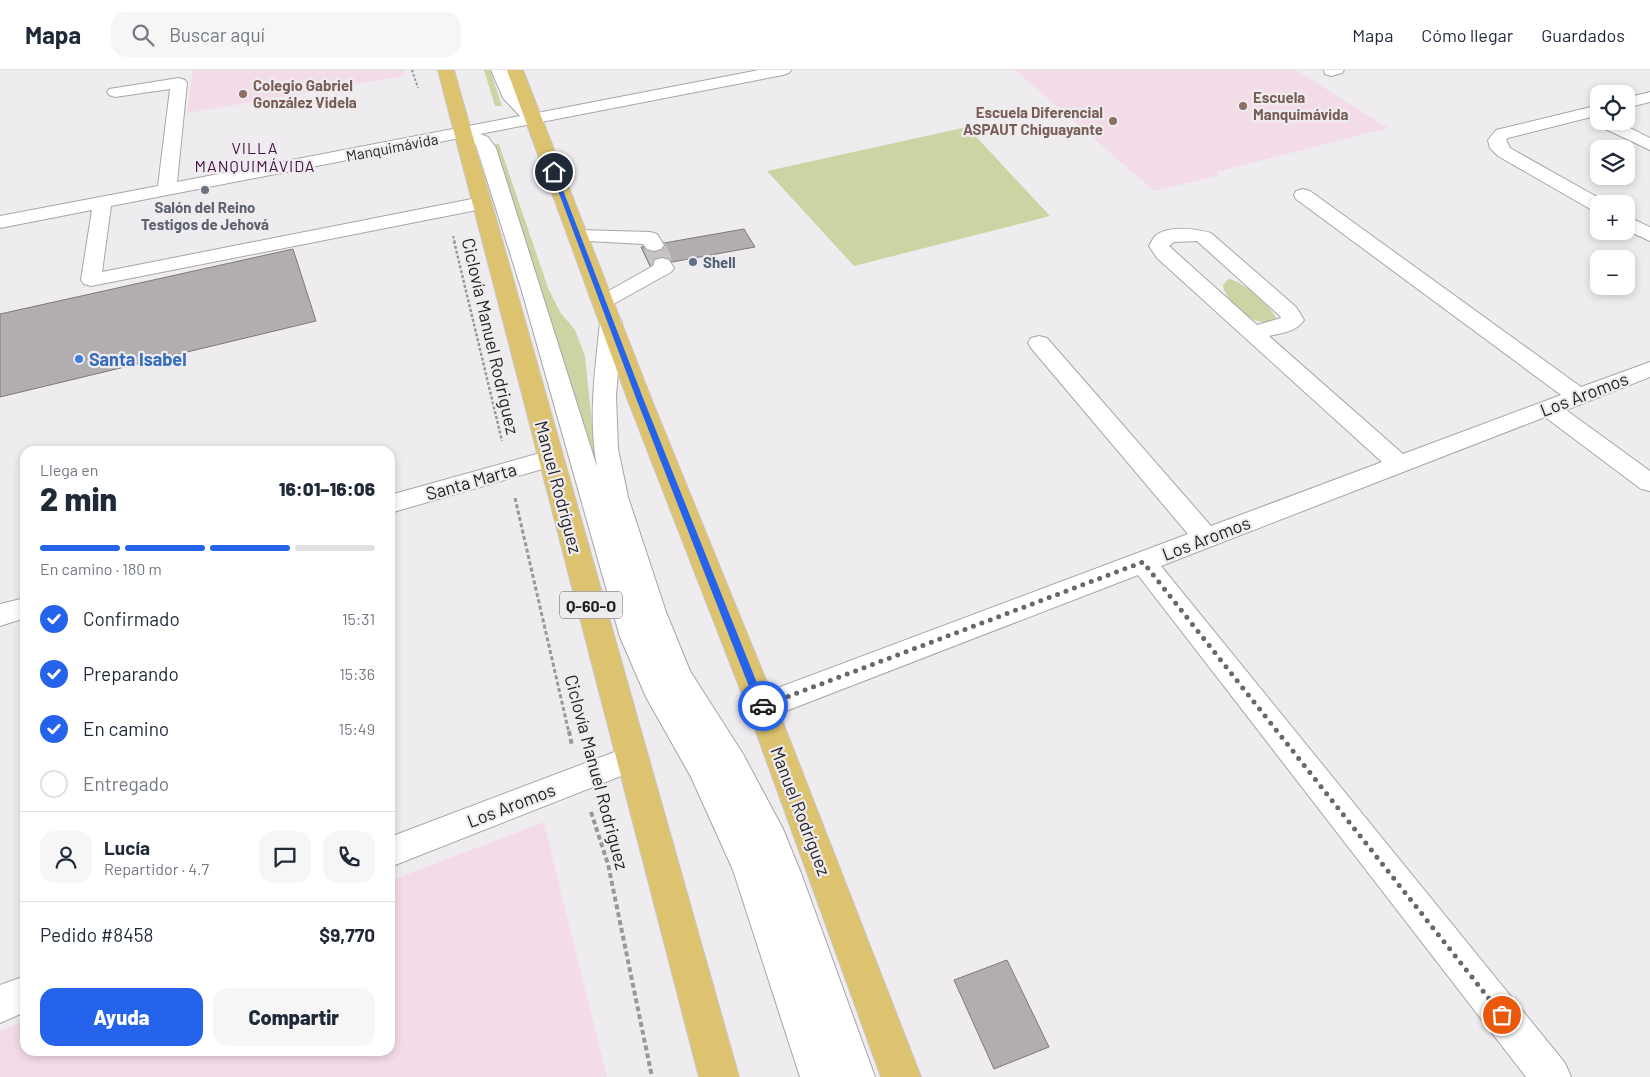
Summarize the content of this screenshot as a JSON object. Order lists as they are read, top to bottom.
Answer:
{
  "streets": {
    "main road": ["Manuel Rodríguez", "Q-60-O"],
    "street": ["Manquimávida", "Los Aromos", "Santa Marta"],
    "path": ["Ciclovía Manuel Rodriguez"]
  },
  "crossings": [
    ["Manquimávida", "Manuel Rodríguez"],
    ["Ciclovía Manuel Rodriguez", "Los Aromos"],
    ["Ciclovía Manuel Rodriguez", "Santa Marta"],
    ["Los Aromos", "Manuel Rodríguez"],
    ["Santa Marta", "Manuel Rodríguez"]
  ],
  "districts": ["VILLA MANQUIMÁVIDA"],
  "places": [
    "Colegio Gabriel González Videla",
    "Escuela Manquimávida",
    "Escuela Diferencial ASPAUT Chiguayante",
    "Salón del Reino Testigos de Jehová",
    "Shell",
    "Santa Isabel"
  ],
  "page": {
    "header": "Mapa",
    "search": "Buscar aquí",
    "nav": ["Mapa", "Cómo llegar", "Guardados"],
    "map_buttons": ["+", "−"],
    "heading": ["2 min", "Llega en", "16:01–16:06"],
    "panel": [
      "Lucía",
      "Repartidor · 4.7",
      "Pedido #8458",
      "$9,770"
    ],
    "bar": "En camino · 180 m",
    "list": [
      ["Confirmado", "15:31"],
      ["Preparando", "15:36"],
      ["En camino", "15:49"],
      "Entregado"
    ],
    "buttons": ["Ayuda", "Compartir"]
  }
}
